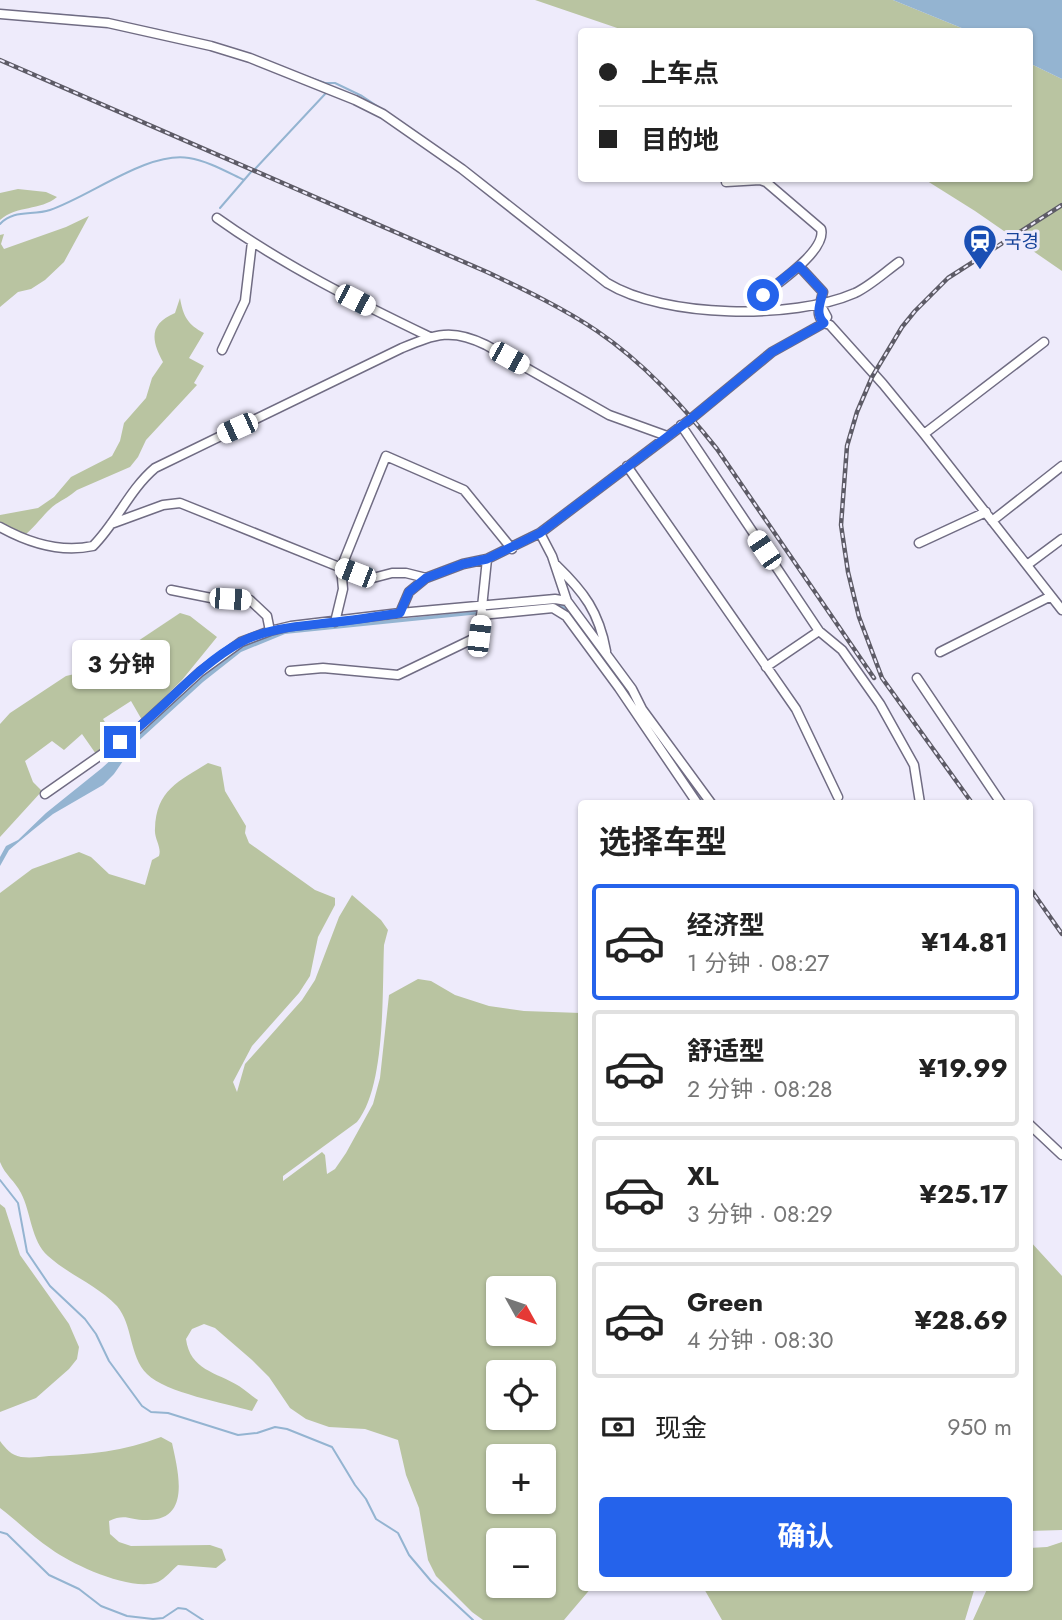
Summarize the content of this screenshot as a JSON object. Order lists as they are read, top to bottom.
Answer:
{
  "places": {
    "station": ["국경"]
  },
  "north": "bottom right",
  "page": {
    "banner": ["上车点", "目的地"],
    "bubble": "3 分钟",
    "heading": "选择车型",
    "list": [
      {
        "name": "经济型",
        "note": "1 分钟 · 08:27",
        "value": "¥14.81"
      },
      {
        "name": "舒适型",
        "note": "2 分钟 · 08:28",
        "value": "¥19.99"
      },
      {
        "name": "XL",
        "note": "3 分钟 · 08:29",
        "value": "¥25.17"
      },
      {
        "name": "Green",
        "note": "4 分钟 · 08:30",
        "value": "¥28.69"
      }
    ],
    "map_buttons": ["+", "−"],
    "pay": ["现金", "950 m"],
    "buttons": "确认"
  }
}
